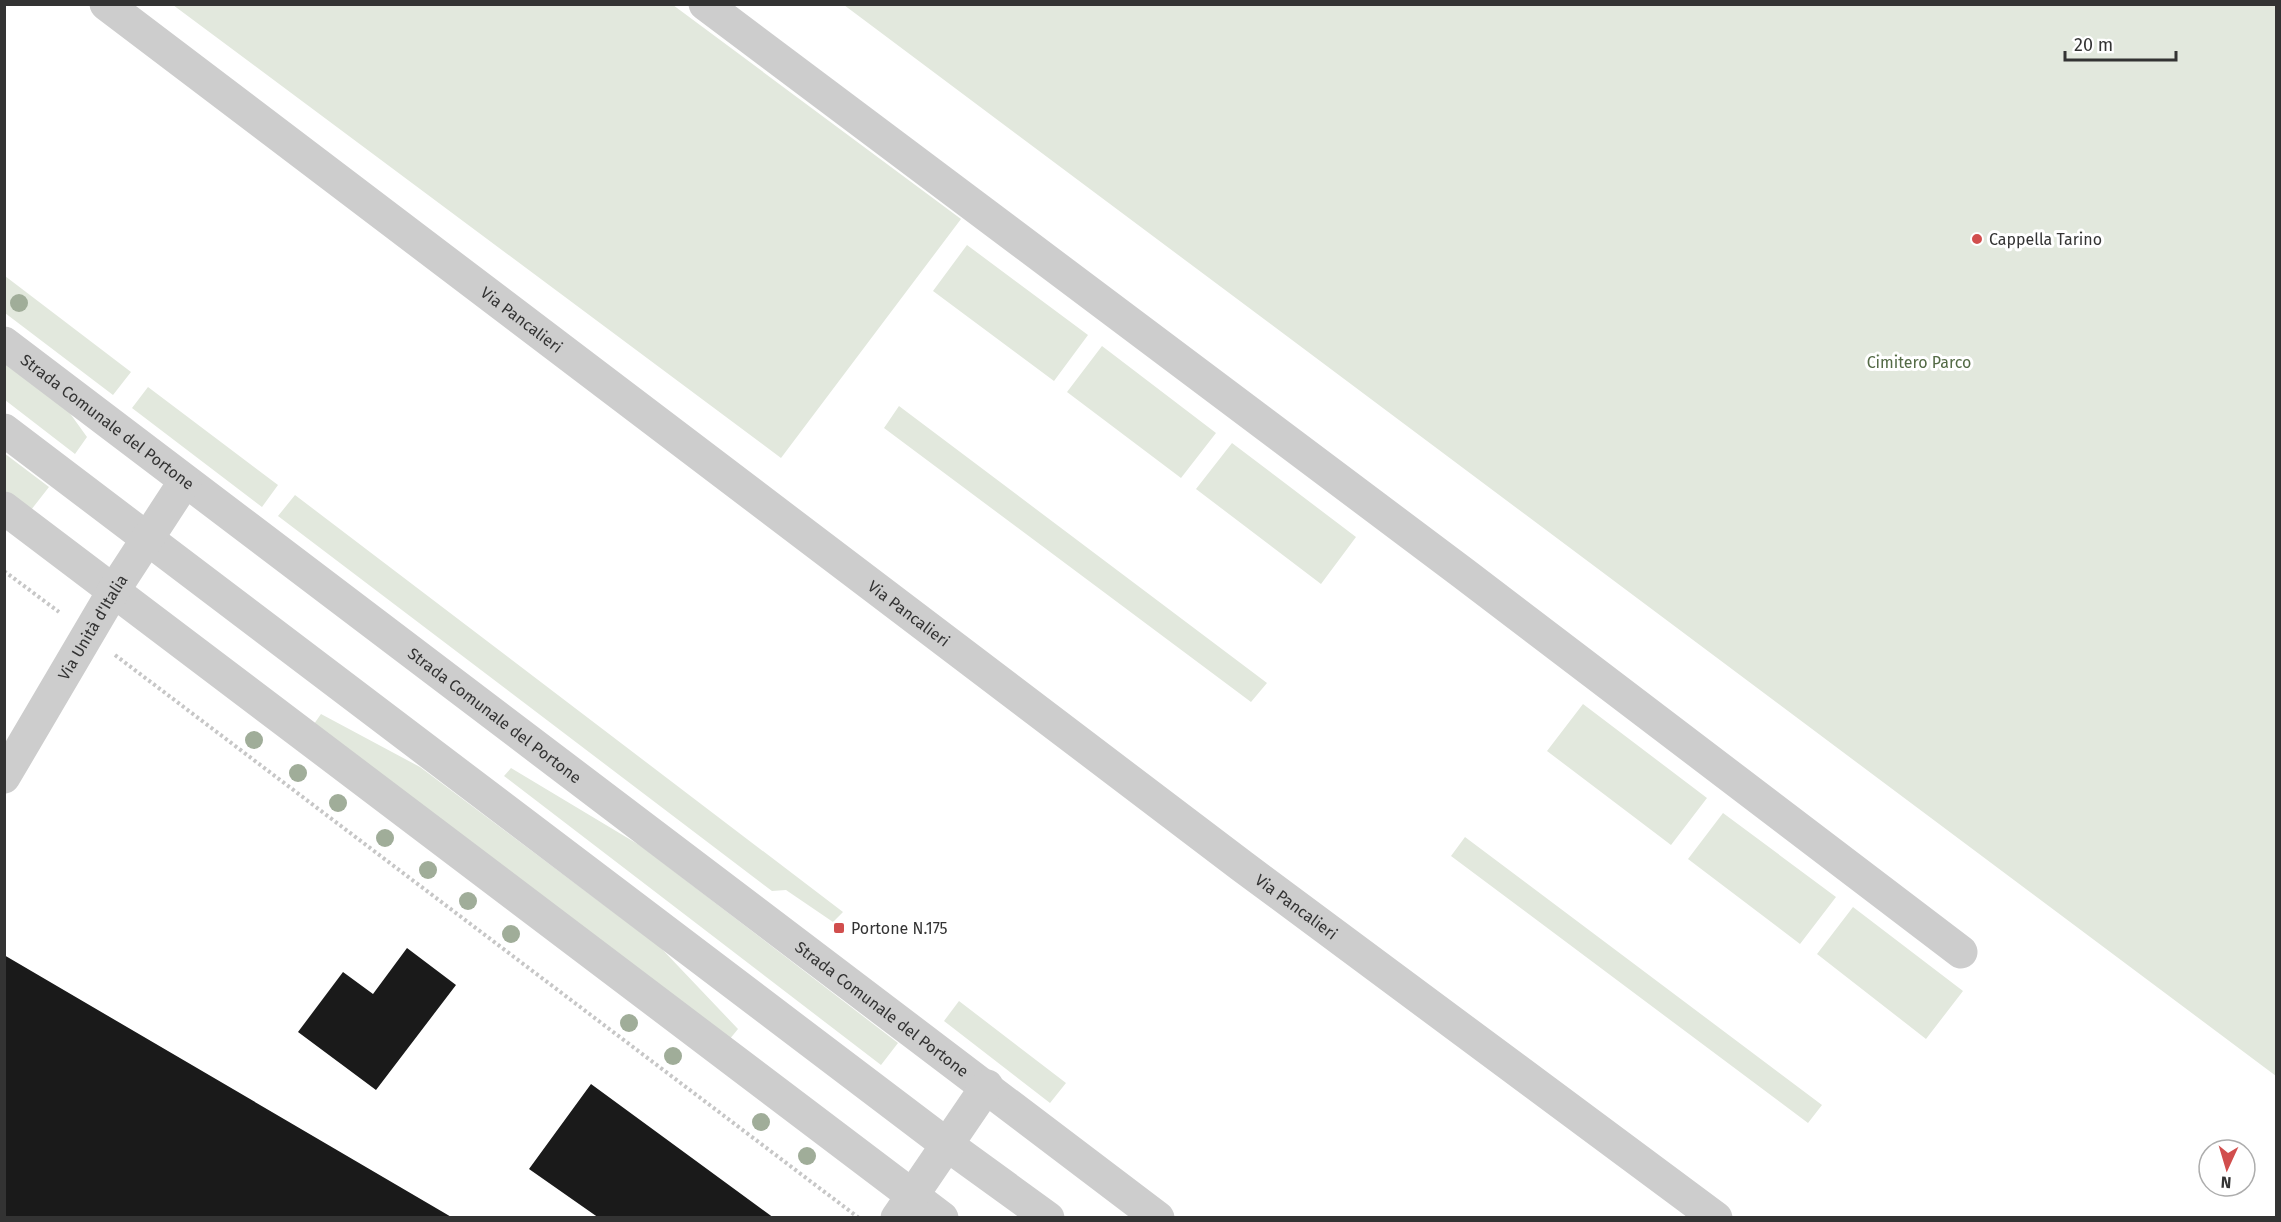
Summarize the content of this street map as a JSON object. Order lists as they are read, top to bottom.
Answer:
{
  "streets": {
    "street": ["Via Pancalieri", "Strada Comunale del Portone", "Via Unità d'Italia"]
  },
  "crossings": [
    ["Strada Comunale del Portone", "Via Unità d'Italia"]
  ],
  "parks": ["Cimitero Parco"],
  "places": {
    "other": ["Cappella Tarino"],
    "transit": ["Portone N.175"]
  },
  "scale_bar": "20 m",
  "north": "bottom"
}
